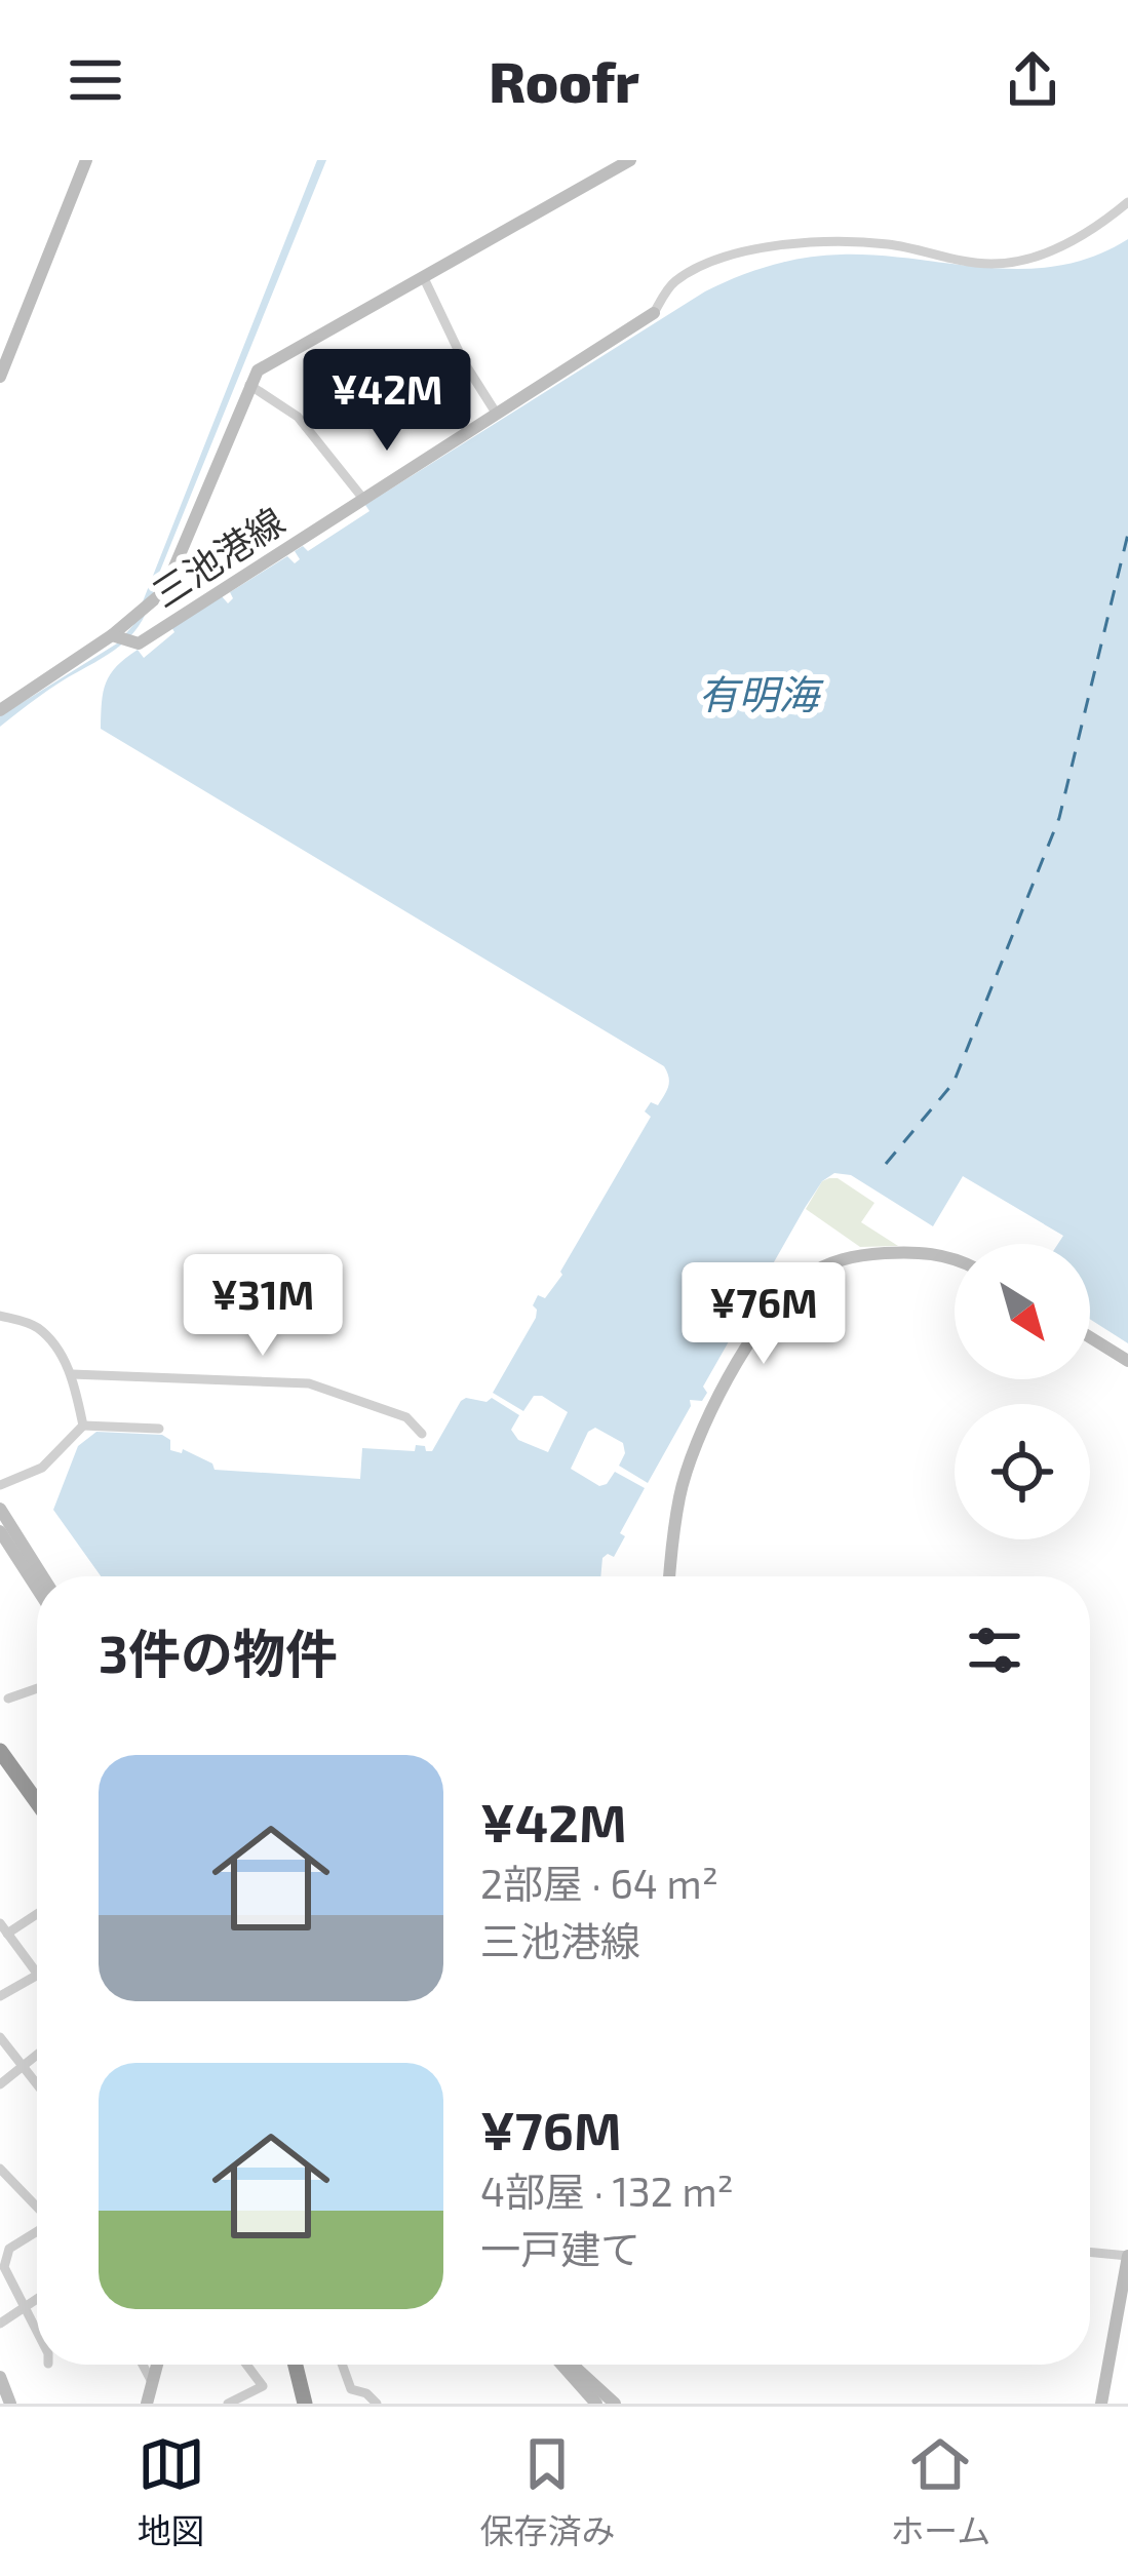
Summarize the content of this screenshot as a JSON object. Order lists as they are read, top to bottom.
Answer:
{
  "streets": {
    "street": ["三池港線"]
  },
  "water": ["有明海"],
  "north": "bottom right",
  "page": {
    "header": "Roofr",
    "price": ["¥42M", "¥31M", "¥76M"],
    "heading": "3件の物件",
    "list": [
      {
        "name": "¥42M",
        "note": "2部屋 · 64 m² · 三池港線"
      },
      {
        "name": "¥76M",
        "note": "4部屋 · 132 m² · 一戸建て"
      }
    ],
    "tabs": ["地図", "保存済み", "ホーム"]
  }
}
